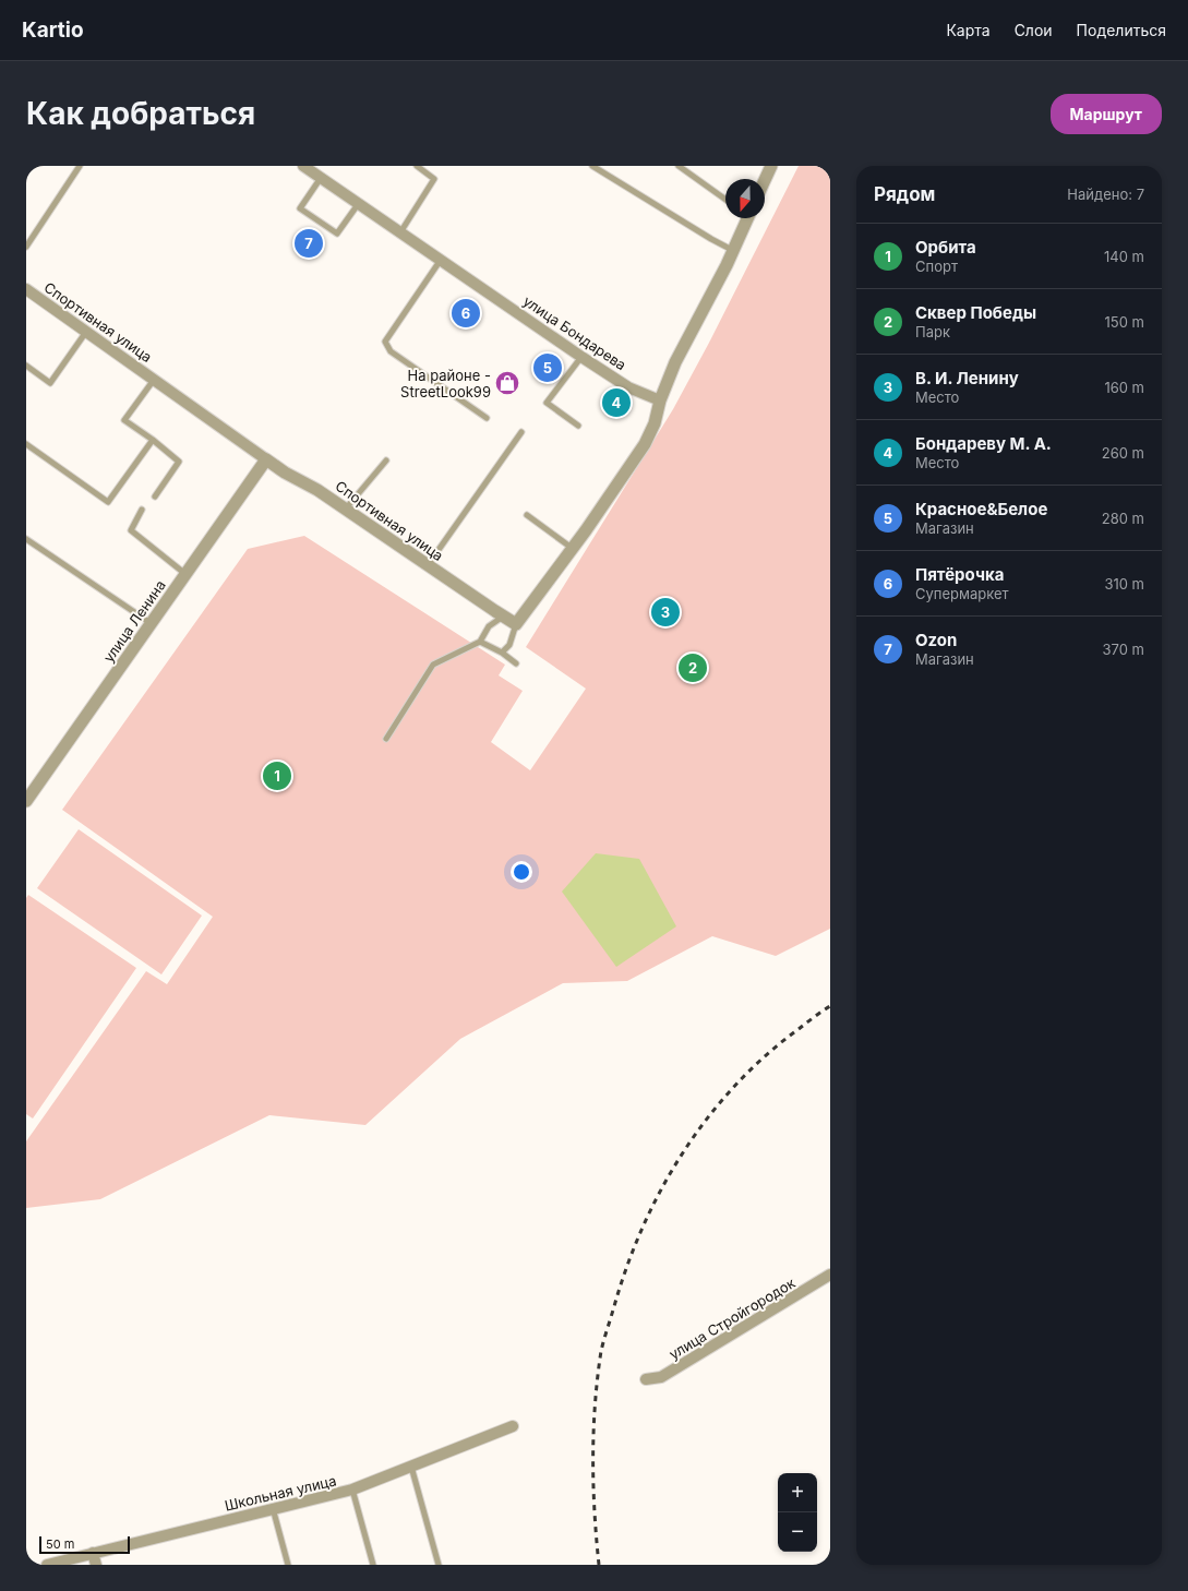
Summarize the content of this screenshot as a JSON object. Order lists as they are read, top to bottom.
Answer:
{
  "streets": {
    "street": [
      "Спортивная улица",
      "улица Бондарева",
      "улица Ленина",
      "улица Стройгородок",
      "Школьная улица"
    ]
  },
  "crossings": [
    ["Спортивная улица", "улица Ленина"]
  ],
  "places": {
    "shop": ["На районе - StreetLook99"]
  },
  "scale_bar": "50 m",
  "north": "bottom",
  "page": {
    "header": "Kartio",
    "nav": ["Карта", "Слои", "Поделиться"],
    "buttons": "Маршрут",
    "title": "Как добраться",
    "heading": ["Рядом", "Найдено: 7"],
    "list": [
      {
        "mark": "1",
        "name": "Орбита",
        "note": "Спорт",
        "value": "140 m"
      },
      {
        "mark": "2",
        "name": "Сквер Победы",
        "note": "Парк",
        "value": "150 m"
      },
      {
        "mark": "3",
        "name": "В. И. Ленину",
        "note": "Место",
        "value": "160 m"
      },
      {
        "mark": "4",
        "name": "Бондареву М. А.",
        "note": "Место",
        "value": "260 m"
      },
      {
        "mark": "5",
        "name": "Красное&Белое",
        "note": "Магазин",
        "value": "280 m"
      },
      {
        "mark": "6",
        "name": "Пятёрочка",
        "note": "Супермаркет",
        "value": "310 m"
      },
      {
        "mark": "7",
        "name": "Ozon",
        "note": "Магазин",
        "value": "370 m"
      }
    ],
    "pins": [
      "7",
      "6",
      "5",
      "4",
      "3",
      "2",
      "1"
    ],
    "map_buttons": ["+", "−"],
    "scale": "50 m"
  }
}
